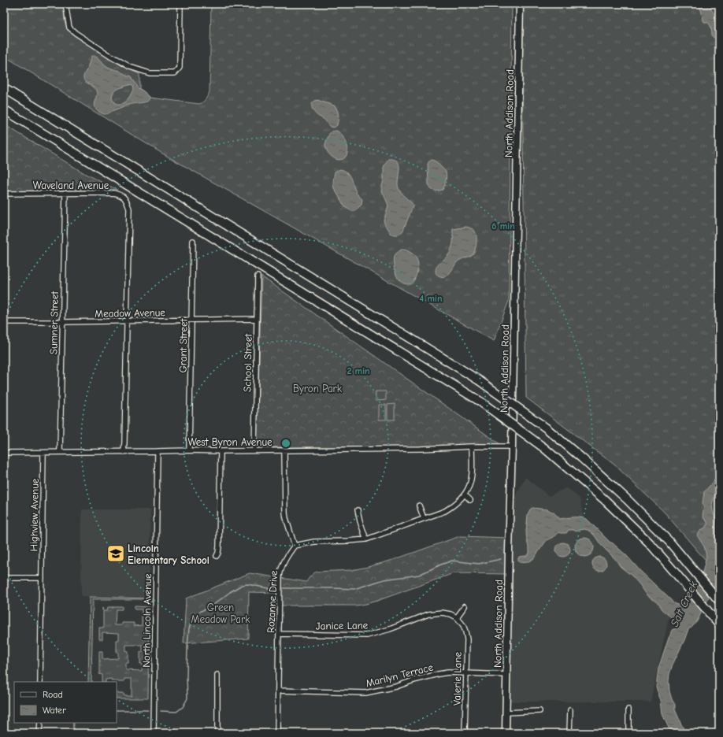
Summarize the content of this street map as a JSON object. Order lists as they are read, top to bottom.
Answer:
{
  "streets": {
    "street": [
      "North Addison Road",
      "Waveland Avenue",
      "Meadow Avenue",
      "Sumner Street",
      "Grant Street",
      "School Street",
      "West Byron Avenue",
      "Highview Avenue",
      "Rozanne Drive",
      "North Lincoln Avenue",
      "Janice Lane",
      "Marilyn Terrace",
      "Valerie Lane"
    ]
  },
  "crossings": [
    ["North Addison Road", "West Byron Avenue"],
    ["North Addison Road", "Marilyn Terrace"],
    ["Waveland Avenue", "Meadow Avenue"],
    ["Waveland Avenue", "Sumner Street"],
    ["Meadow Avenue", "Sumner Street"],
    ["Meadow Avenue", "Grant Street"],
    ["Meadow Avenue", "School Street"],
    ["Sumner Street", "West Byron Avenue"],
    ["Grant Street", "West Byron Avenue"],
    ["School Street", "West Byron Avenue"],
    ["West Byron Avenue", "Highview Avenue"],
    ["West Byron Avenue", "North Lincoln Avenue"],
    ["Rozanne Drive", "Janice Lane"],
    ["Rozanne Drive", "Marilyn Terrace"],
    ["Janice Lane", "Valerie Lane"],
    ["Marilyn Terrace", "Valerie Lane"]
  ],
  "water": ["Salt Creek"],
  "parks": ["Byron Park", "Green Meadow Park"],
  "places": {
    "school or university": ["Lincoln Elementary School"]
  },
  "legend": ["Road", "Water"],
  "rings": ["6 min", "4 min", "2 min"]
}
